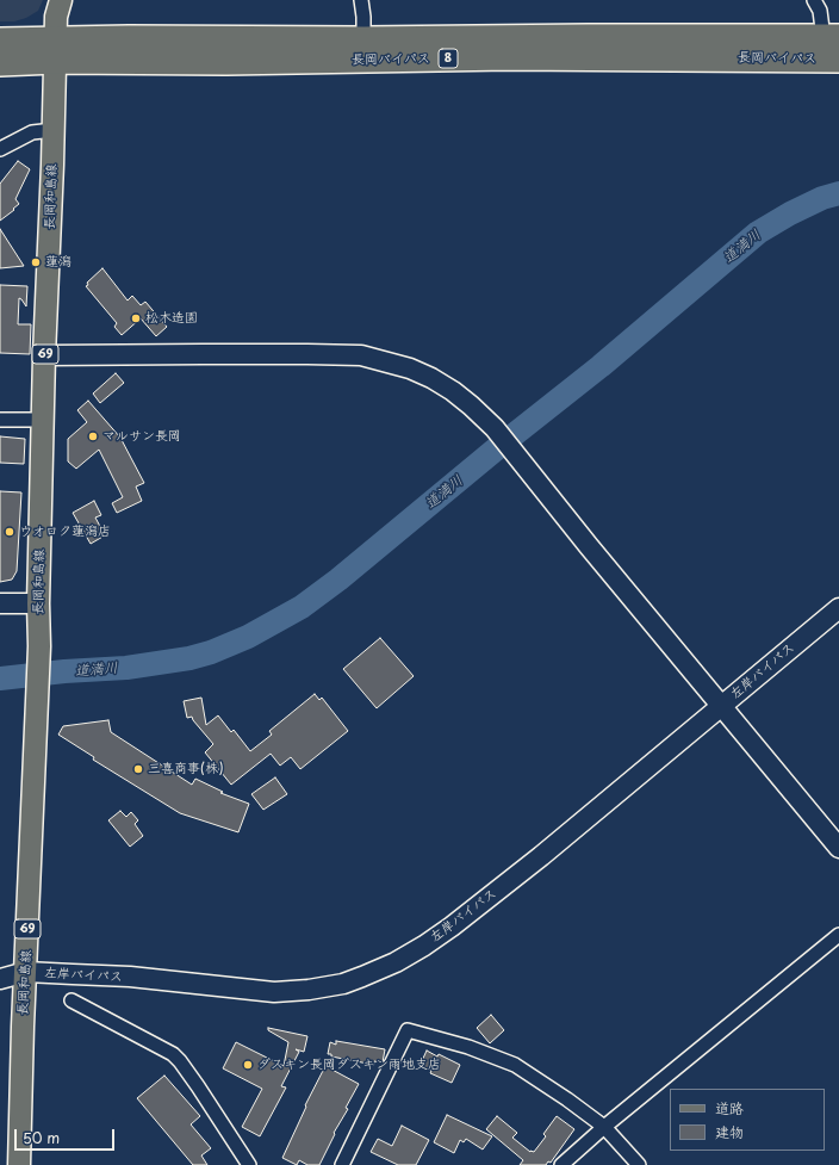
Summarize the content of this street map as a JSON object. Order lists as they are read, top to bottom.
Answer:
{
  "streets": {
    "highway": ["8", "長岡バイパス"],
    "main road": ["長岡和島線", "69"],
    "street": ["左岸バイパス"]
  },
  "crossings": [
    ["長岡バイパス", "長岡和島線"],
    ["長岡和島線", "左岸バイパス"]
  ],
  "water": ["道満川"],
  "places": [
    "蓮潟",
    "松木造園",
    "マルサン長岡",
    "ウオロク蓮潟店",
    "三喜商事(株)",
    "ダスキン長岡ダスキン雨地支店"
  ],
  "legend": ["道路", "建物"],
  "scale_bar": "50 m"
}
